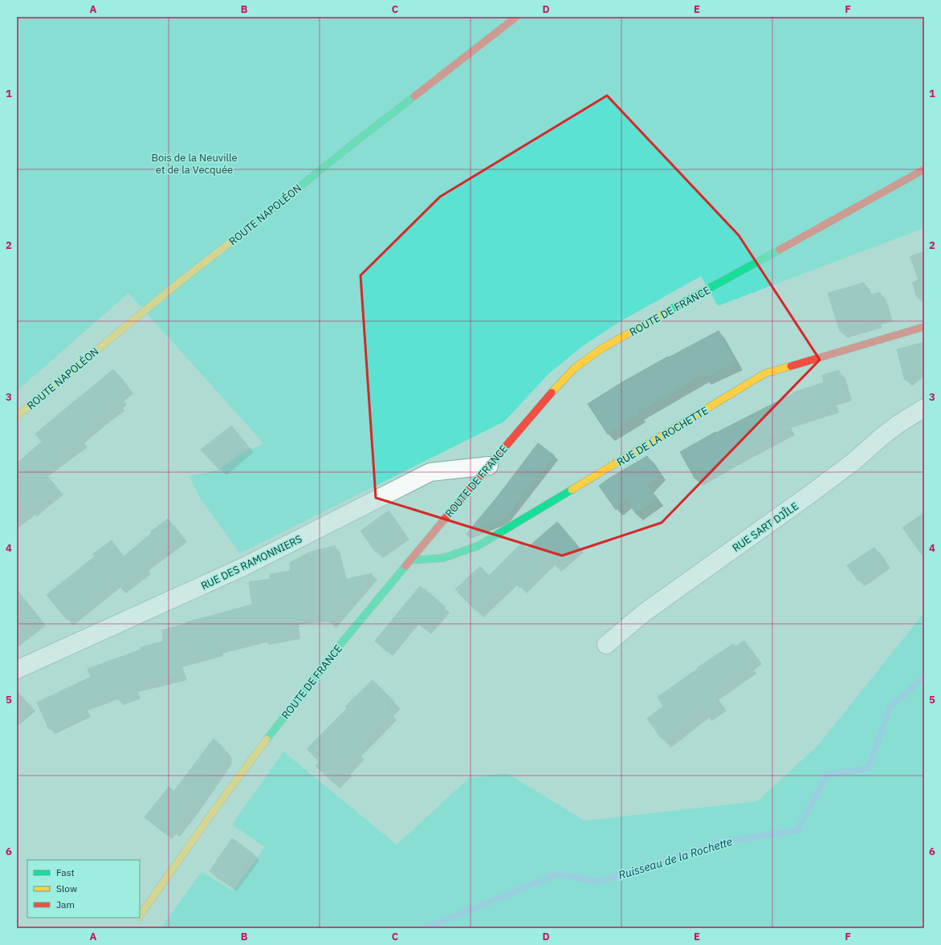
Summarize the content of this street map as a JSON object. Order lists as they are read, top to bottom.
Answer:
{
  "streets": {
    "street": [
      "ROUTE NAPOLÉON",
      "ROUTE DE FRANCE",
      "RUE DE LA ROCHETTE",
      "RUE SART DJÎLE",
      "RUE DES RAMONNIERS"
    ]
  },
  "crossings": [
    ["ROUTE DE FRANCE", "RUE DE LA ROCHETTE"],
    ["ROUTE DE FRANCE", "RUE DES RAMONNIERS"]
  ],
  "water": ["Ruisseau de la Rochette"],
  "parks": ["Bois de la Neuville et de la Vecquée"],
  "legend": ["Fast", "Slow", "Jam"],
  "grid": {
    "columns": [
      "A",
      "B",
      "C",
      "D",
      "E",
      "F"
    ],
    "rows": [
      "1",
      "2",
      "3",
      "4",
      "5",
      "6"
    ]
  }
}
